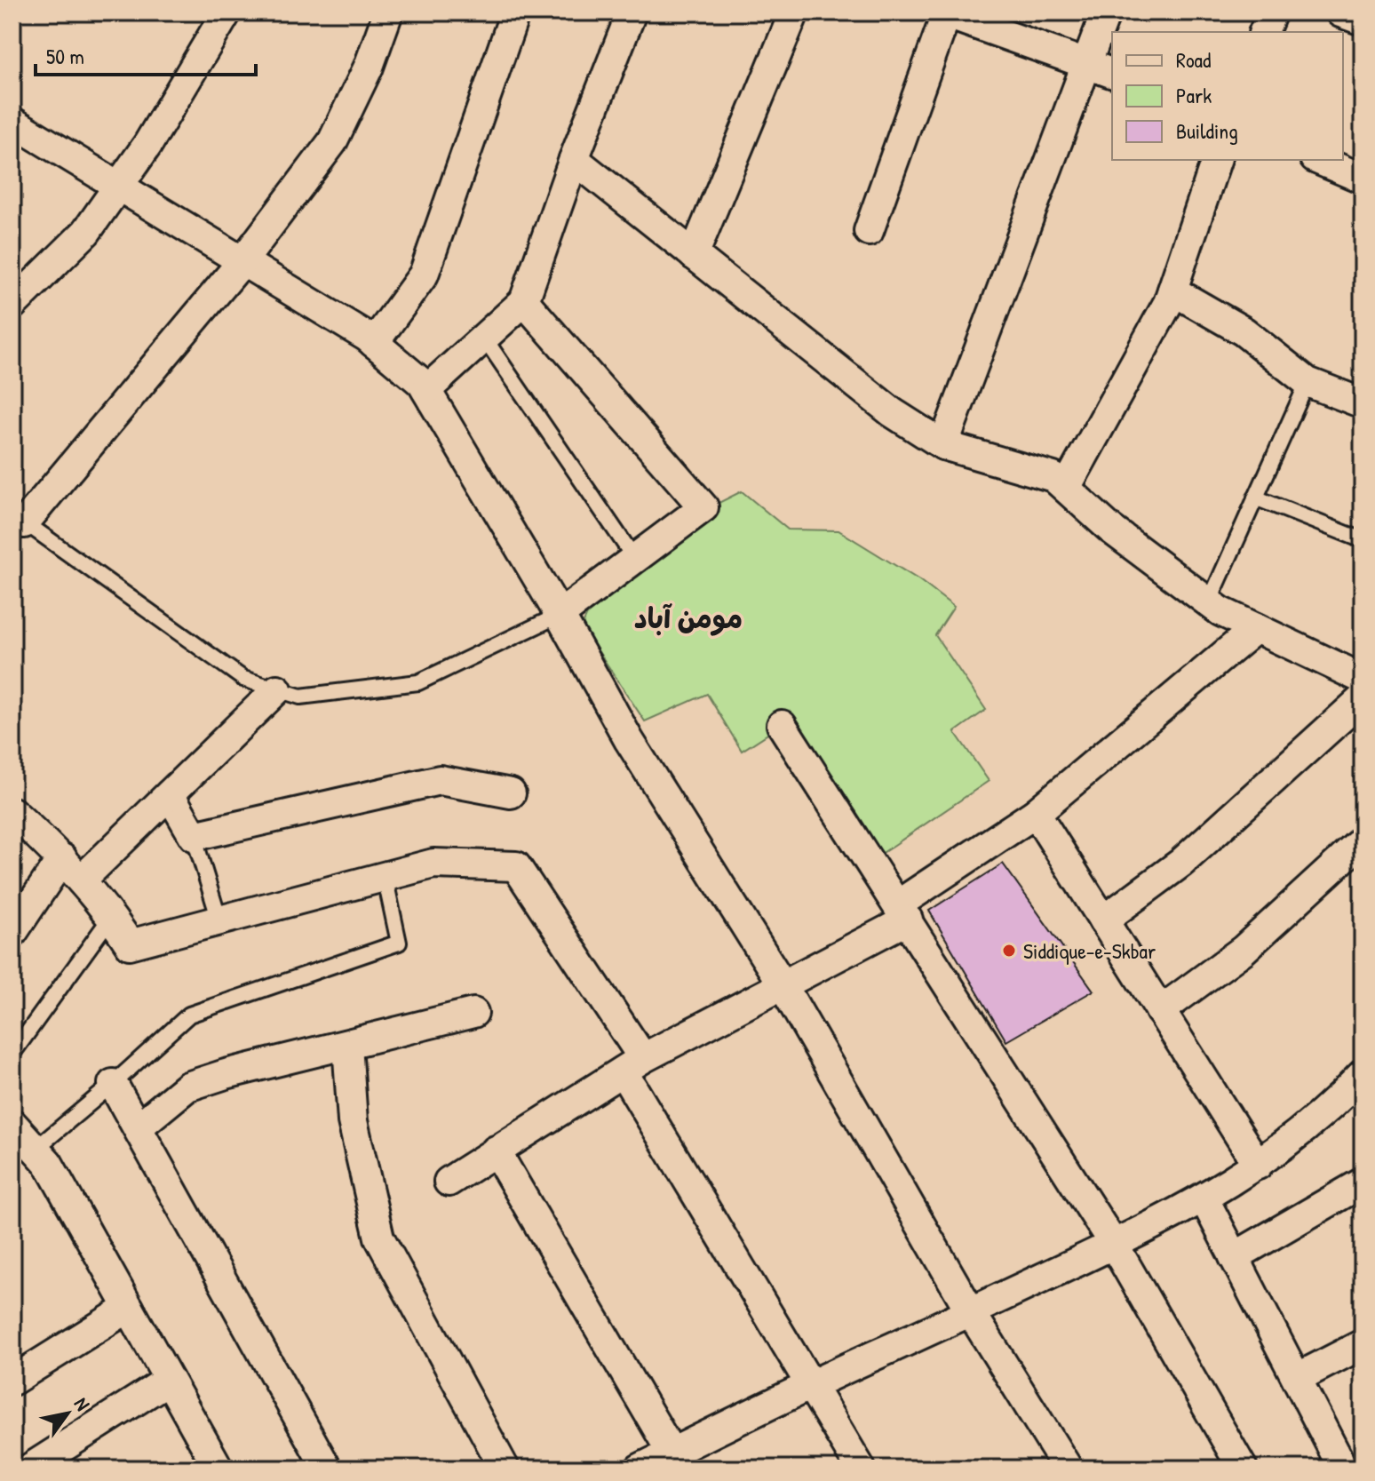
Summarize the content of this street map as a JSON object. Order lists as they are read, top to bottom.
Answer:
{
  "districts": ["مومن آباد"],
  "places": ["Siddique-e-Skbar"],
  "legend": ["Road", "Park", "Building"],
  "scale_bar": "50 m",
  "north": "top right"
}
